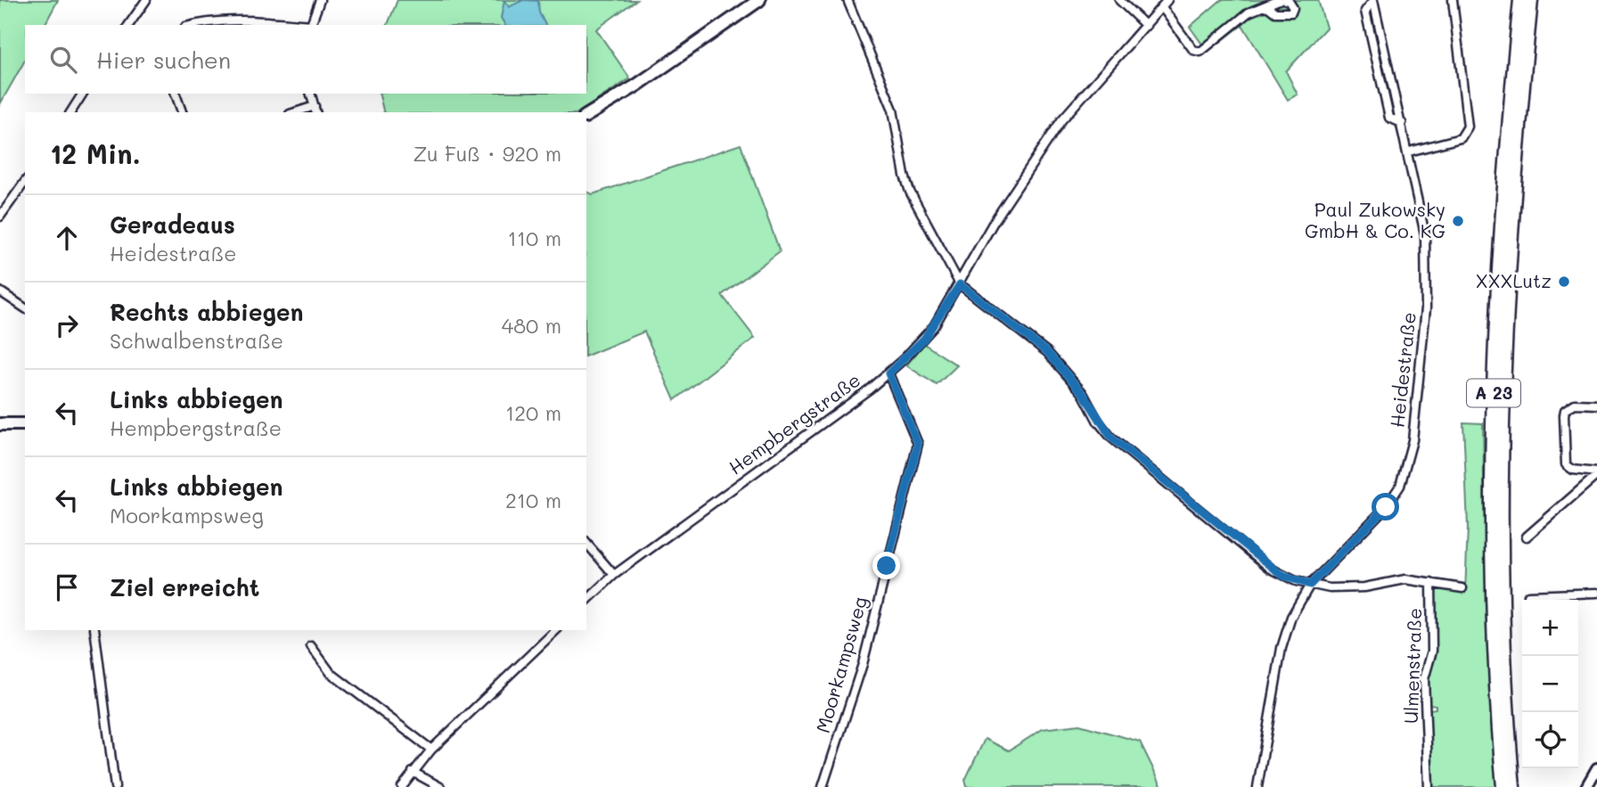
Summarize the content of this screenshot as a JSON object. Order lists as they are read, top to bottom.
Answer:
{
  "streets": {
    "highway": ["A 23"],
    "street": [
      "Heidestraße",
      "Hempbergstraße",
      "Moorkampsweg",
      "Ulmenstraße"
    ]
  },
  "crossings": [
    ["Hempbergstraße", "Moorkampsweg"]
  ],
  "places": ["Paul Zukowsky GmbH & Co. KG", "XXXLutz"],
  "page": {
    "search": "Hier suchen",
    "heading": ["12 Min.", "Zu Fuß · 920 m"],
    "list": [
      ["Geradeaus", "Heidestraße", "110 m"],
      ["Rechts abbiegen", "Schwalbenstraße", "480 m"],
      ["Links abbiegen", "Hempbergstraße", "120 m"],
      ["Links abbiegen", "Moorkampsweg", "210 m"],
      "Ziel erreicht"
    ],
    "map_buttons": ["+", "−"]
  }
}
